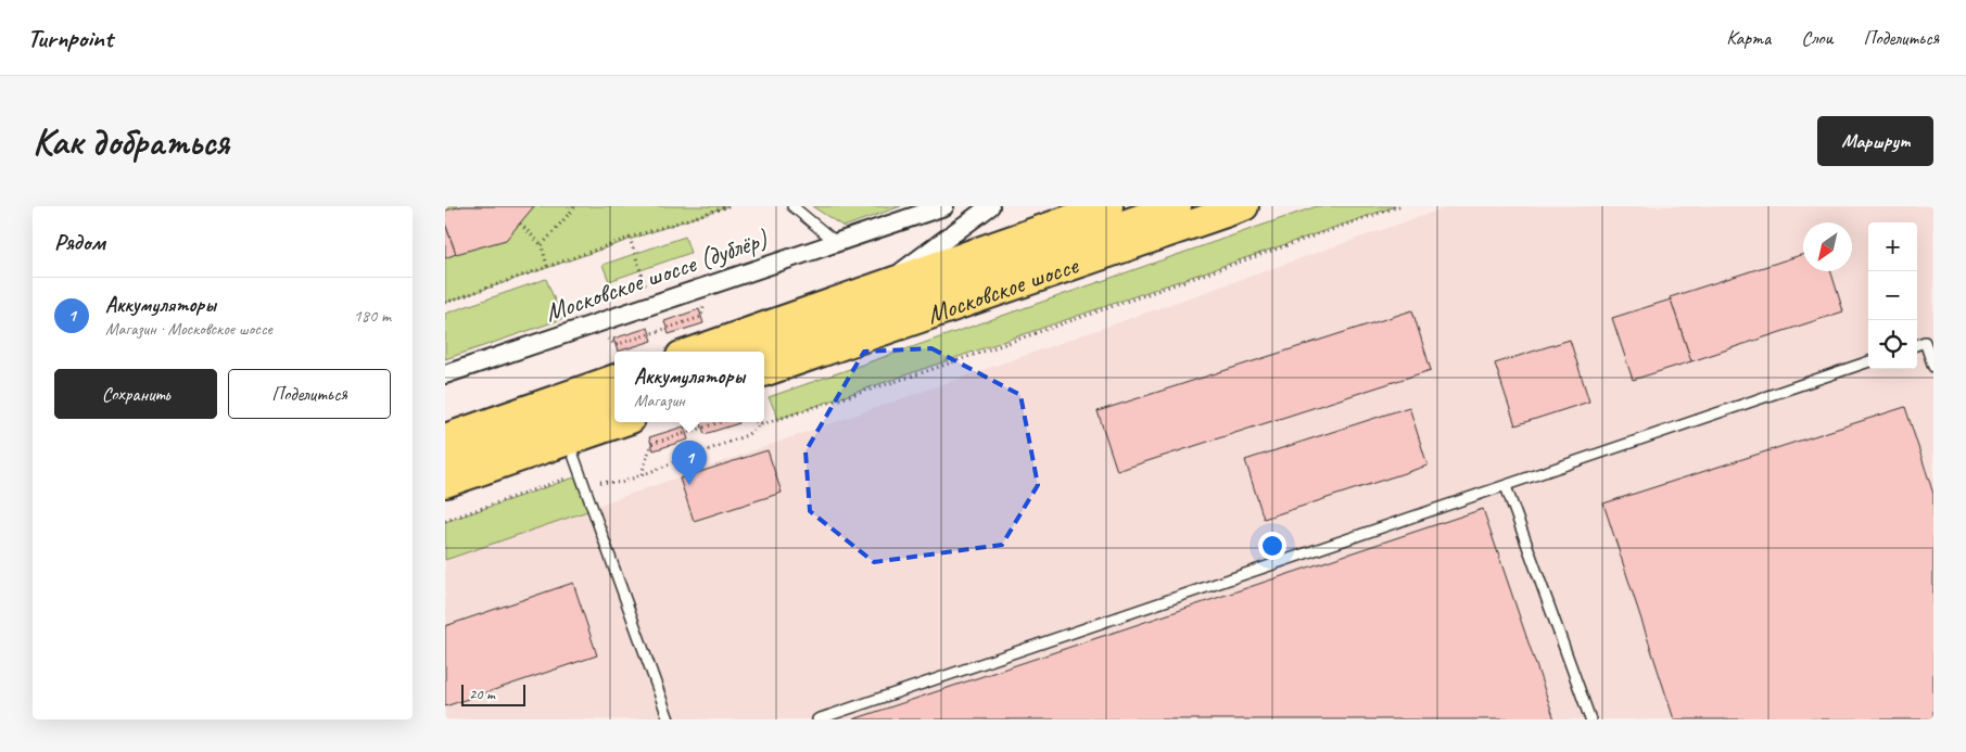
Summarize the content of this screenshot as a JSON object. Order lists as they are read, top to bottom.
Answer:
{
  "streets": {
    "main road": ["Московское шоссе"],
    "street": ["Московское шоссе (дублёр)"]
  },
  "scale_bar": "20 m",
  "north": "bottom left",
  "page": {
    "header": "Turnpoint",
    "nav": ["Карта", "Слои", "Поделиться"],
    "buttons": [
      "Маршрут",
      ["Сохранить", "Поделиться"]
    ],
    "title": "Как добраться",
    "heading": "Рядом",
    "map_buttons": ["+", "−"],
    "list": [
      {
        "mark": "1",
        "name": "Аккумуляторы",
        "note": "Магазин · Московское шоссе",
        "value": "180 m"
      }
    ],
    "popup": ["Аккумуляторы", "Магазин"],
    "pins": "1",
    "scale": "20 m"
  }
}
